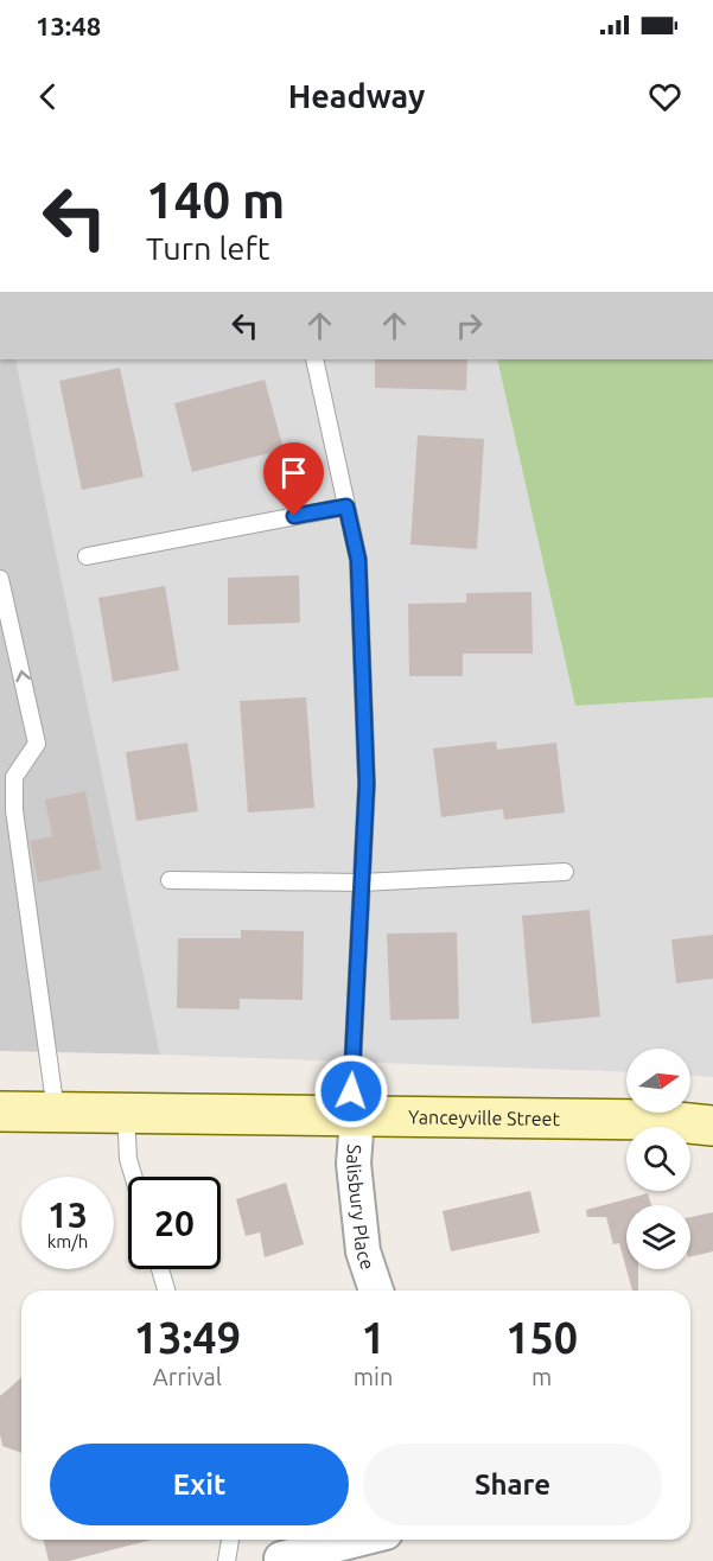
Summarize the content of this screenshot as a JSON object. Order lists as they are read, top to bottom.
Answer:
{
  "streets": {
    "main road": ["Yanceyville Street"],
    "street": ["Salisbury Place"]
  },
  "crossings": [
    ["Yanceyville Street", "Salisbury Place"]
  ],
  "north": "right",
  "page": {
    "status": "13:48",
    "header": "Headway",
    "turn": ["140 m", "Turn left"],
    "speed": "13 km/h",
    "limit": "20",
    "eta": [
      "13:49",
      "Arrival",
      "1",
      "min",
      "150",
      "m"
    ],
    "buttons": ["Exit", "Share"]
  }
}
